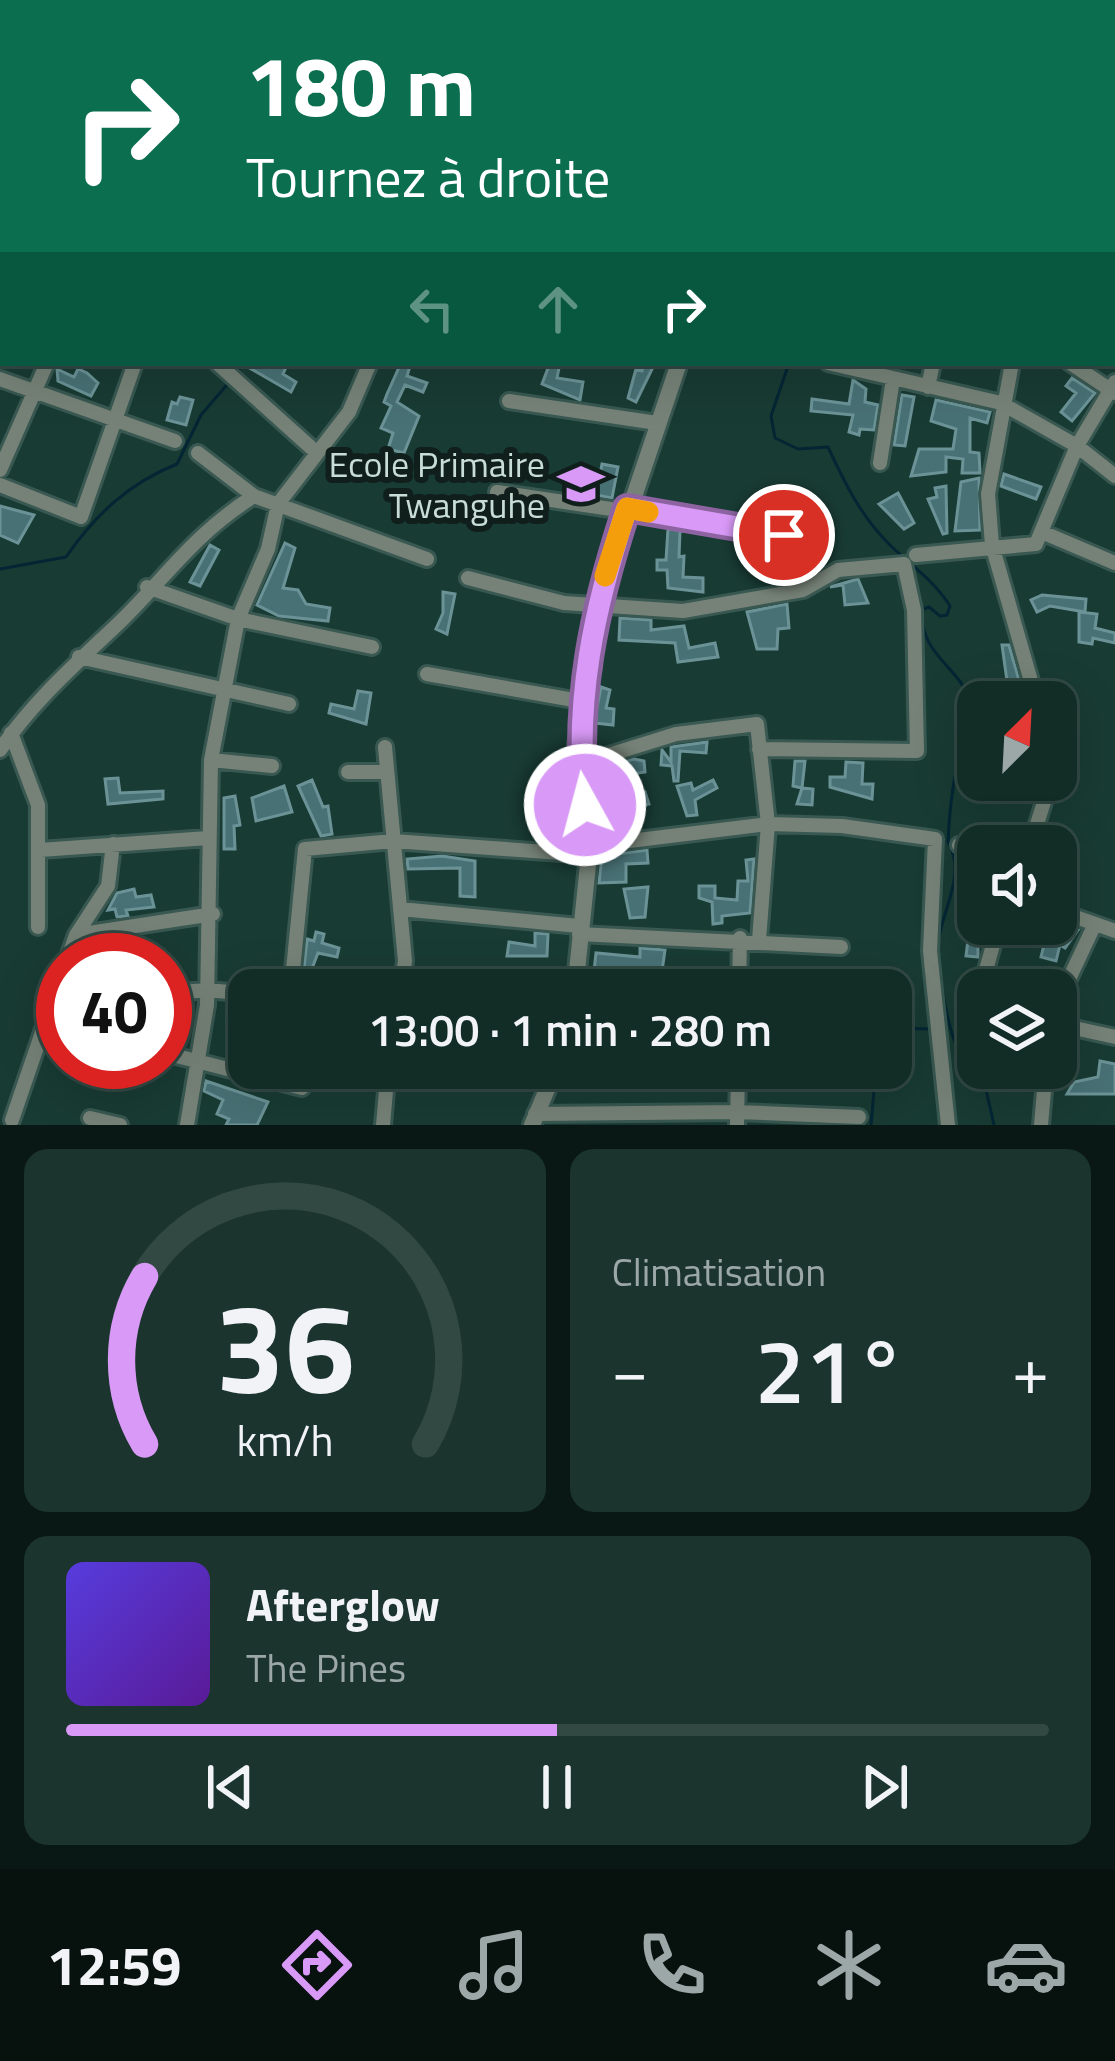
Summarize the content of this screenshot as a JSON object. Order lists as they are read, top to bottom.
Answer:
{
  "places": {
    "school or university": ["Ecole Primaire Twanguhe"]
  },
  "north": "top right",
  "page": {
    "turn": ["180 m", "Tournez à droite"],
    "limit": "40",
    "trip": "13:00 · 1 min · 280 m",
    "tile": "Climatisation",
    "heat": ["−", "21°", "+"],
    "song": ["Afterglow", "The Pines"],
    "tabs": "12:59",
    "gauge": ["36", "km/h"]
  }
}
